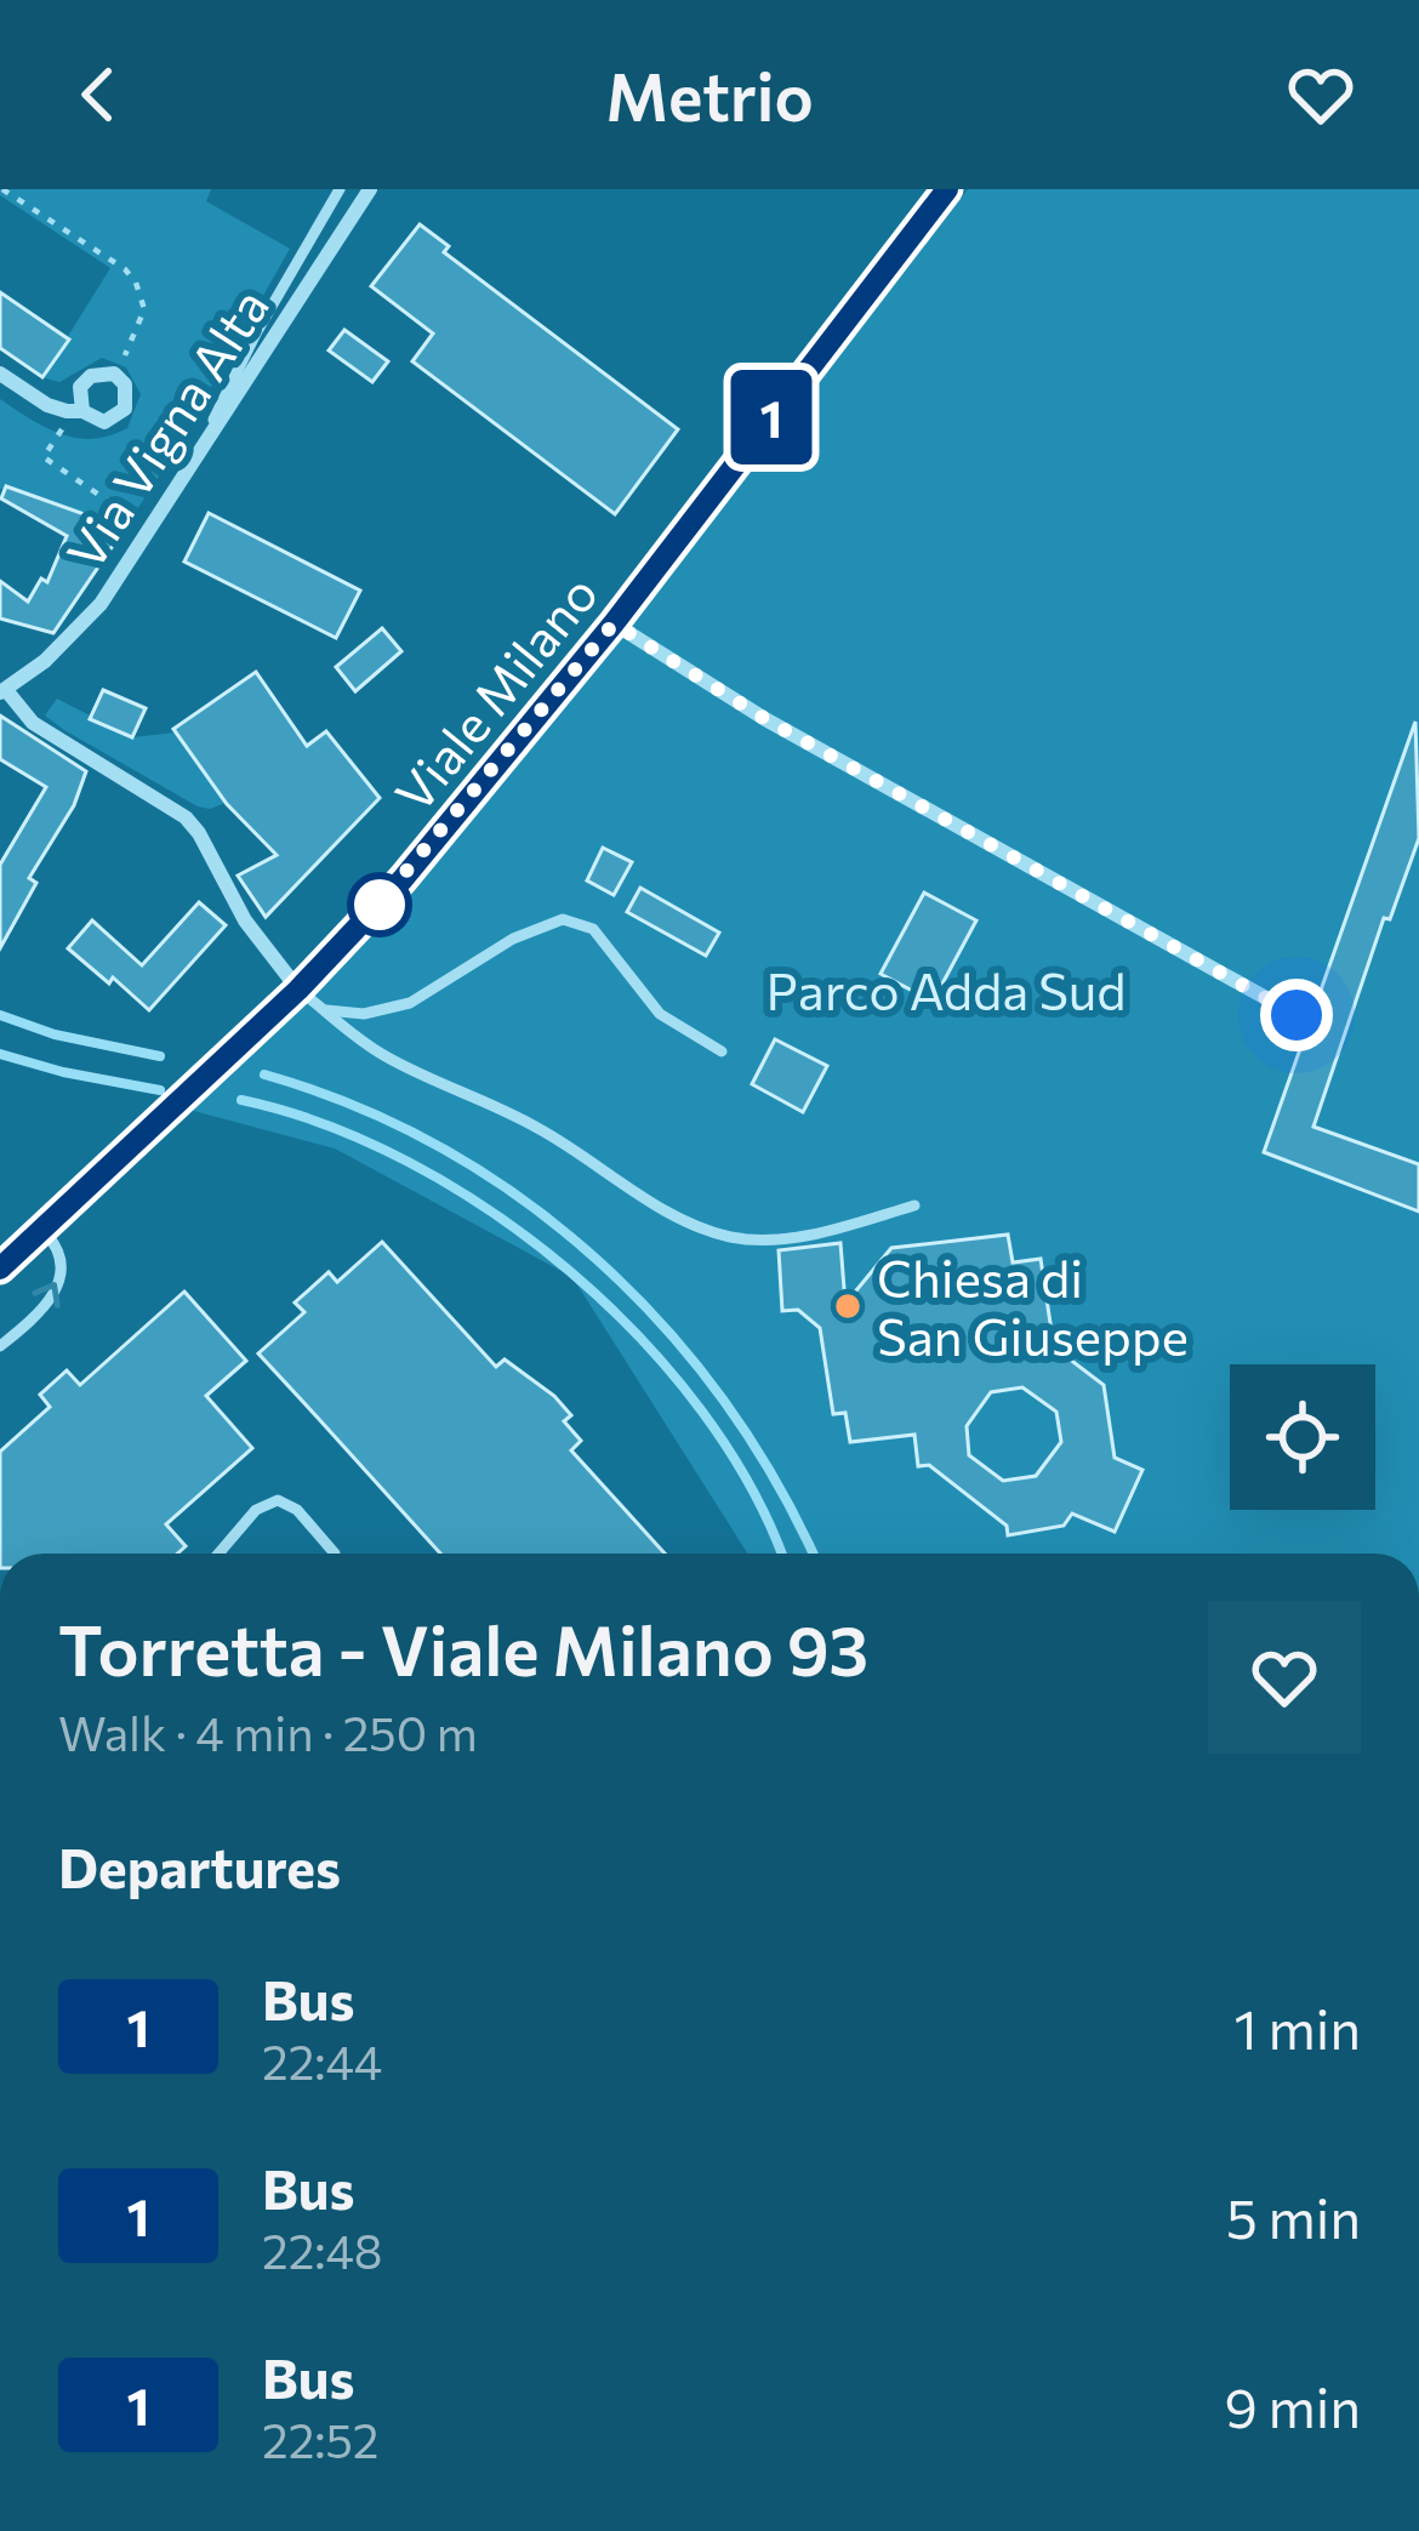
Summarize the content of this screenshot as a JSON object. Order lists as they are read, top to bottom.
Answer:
{
  "streets": {
    "street": ["Via Vigna Alta", "Viale Milano"]
  },
  "parks": ["Parco Adda Sud"],
  "places": ["Chiesa di San Giuseppe"],
  "lines": ["bus line 1"],
  "page": {
    "header": "Metrio",
    "on_map": "1",
    "heading": [
      ["Torretta - Viale Milano 93", "Walk · 4 min · 250 m"],
      "Departures"
    ],
    "list": [
      {
        "mark": "1",
        "name": "Bus",
        "note": "22:44",
        "value": "1 min"
      },
      {
        "mark": "1",
        "name": "Bus",
        "note": "22:48",
        "value": "5 min"
      },
      {
        "mark": "1",
        "name": "Bus",
        "note": "22:52",
        "value": "9 min"
      }
    ]
  }
}
